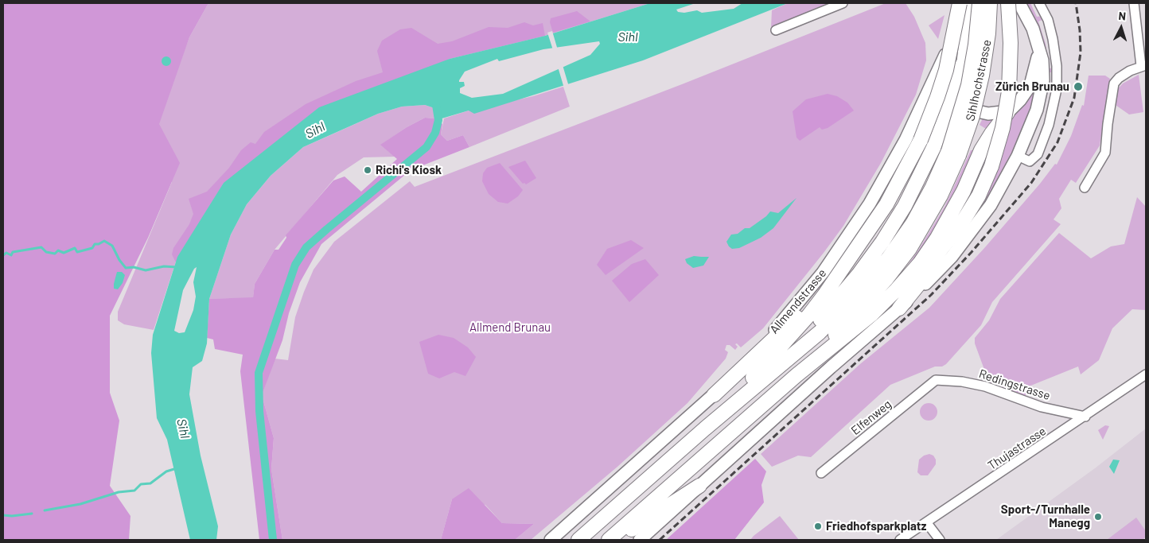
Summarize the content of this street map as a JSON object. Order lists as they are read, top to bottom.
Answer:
{
  "streets": {
    "highway": ["Sihlhochstrasse"],
    "main road": ["Allmendstrasse"],
    "street": ["Redingstrasse", "Elfenweg", "Thujastrasse"]
  },
  "crossings": [
    ["Redingstrasse", "Elfenweg"],
    ["Redingstrasse", "Thujastrasse"]
  ],
  "water": ["Sihl"],
  "parks": ["Allmend Brunau"],
  "places": [
    "Zürich Brunau",
    "Richi's Kiosk",
    "Sport-/Turnhalle Manegg",
    "Friedhofsparkplatz"
  ],
  "north": "top"
}
